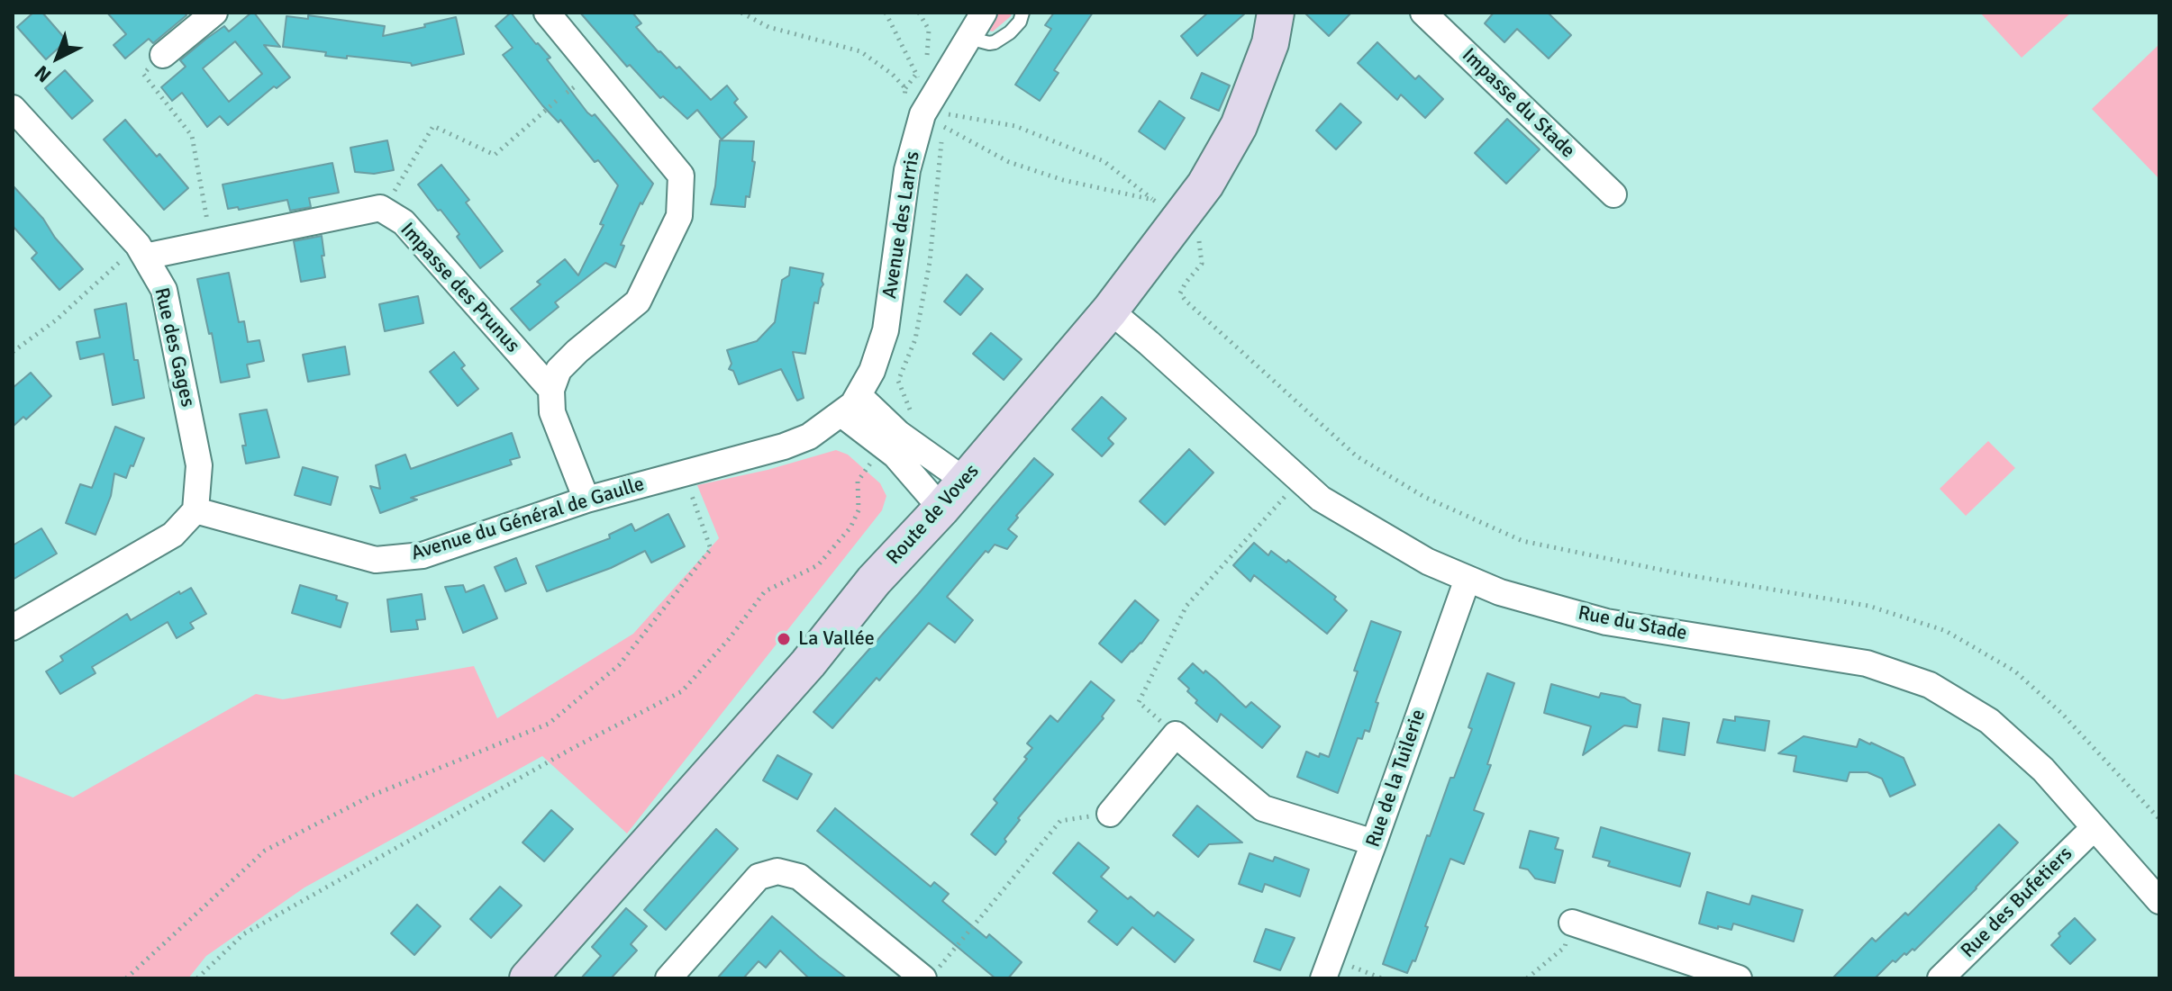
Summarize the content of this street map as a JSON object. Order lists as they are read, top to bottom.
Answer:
{
  "streets": {
    "street": [
      "Impasse du Stade",
      "Avenue des Larris",
      "Impasse des Prunus",
      "Rue des Gages",
      "Route de Voves",
      "Avenue du Général de Gaulle",
      "Rue du Stade",
      "Rue de la Tuilerie",
      "Rue des Bufetiers"
    ]
  },
  "crossings": [
    ["Avenue des Larris", "Avenue du Général de Gaulle"],
    ["Impasse des Prunus", "Rue des Gages"],
    ["Rue des Gages", "Avenue du Général de Gaulle"],
    ["Route de Voves", "Rue du Stade"],
    ["Rue du Stade", "Rue de la Tuilerie"],
    ["Rue du Stade", "Rue des Bufetiers"]
  ],
  "places": ["La Vallée"],
  "north": "bottom left"
}
